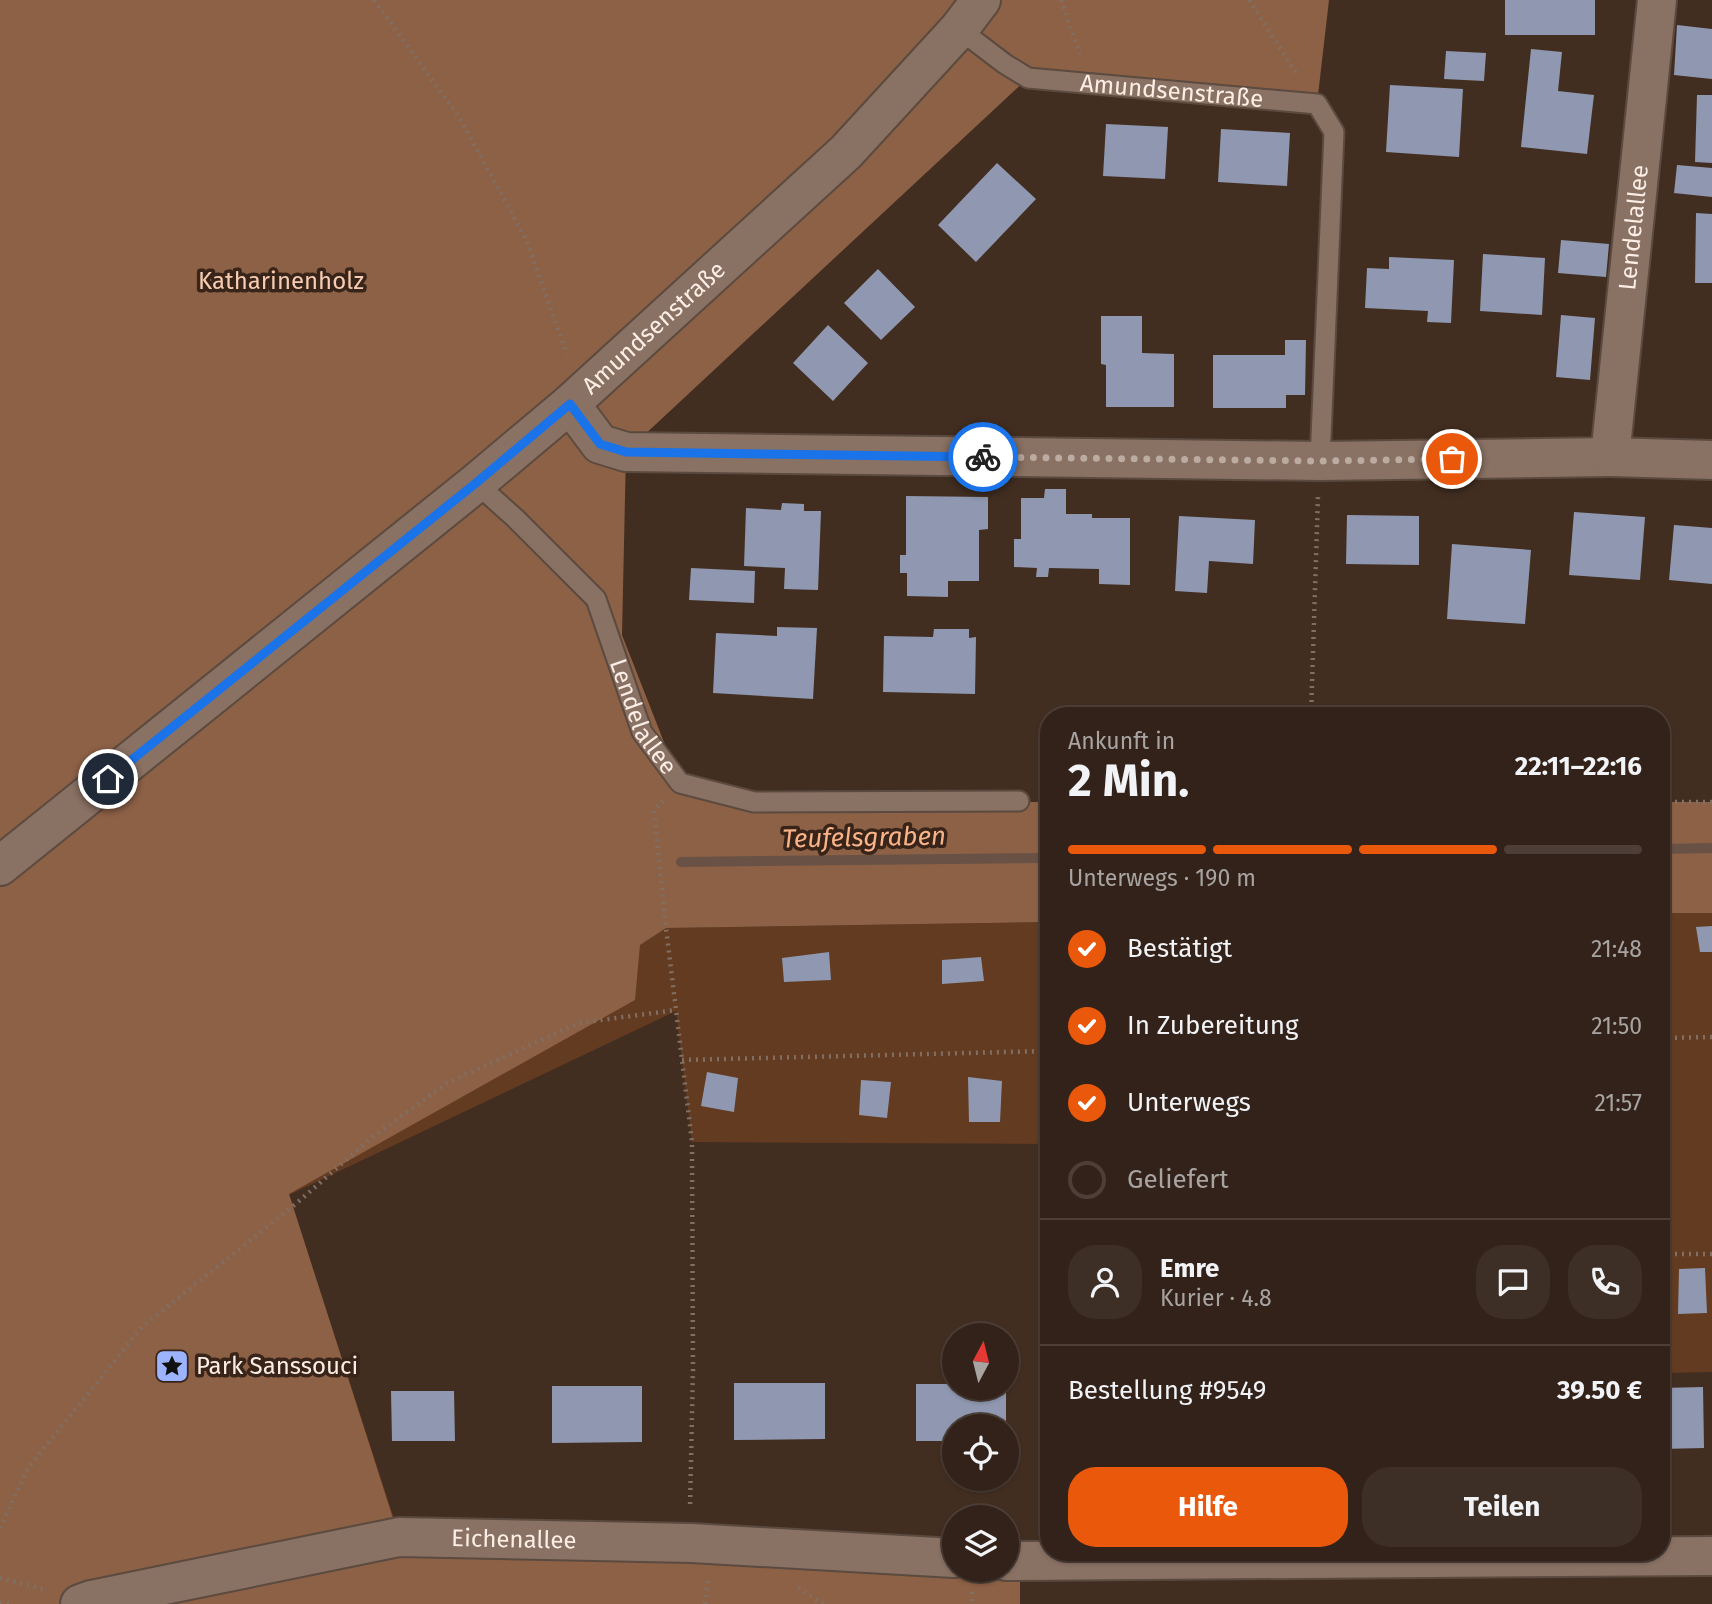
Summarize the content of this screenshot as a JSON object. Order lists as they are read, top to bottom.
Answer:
{
  "streets": {
    "street": ["Amundsenstraße", "Lendelallee", "Eichenallee"]
  },
  "crossings": [
    ["Amundsenstraße", "Lendelallee"]
  ],
  "water": ["Teufelsgraben"],
  "parks": ["Katharinenholz"],
  "places": {
    "place": ["Park Sanssouci"]
  },
  "north": "top",
  "page": {
    "heading": ["2 Min.", "Ankunft in", "22:11–22:16"],
    "panel": [
      "Emre",
      "Kurier · 4.8",
      "Bestellung #9549",
      "39.50 €"
    ],
    "bar": "Unterwegs · 190 m",
    "list": [
      ["Bestätigt", "21:48"],
      ["In Zubereitung", "21:50"],
      ["Unterwegs", "21:57"],
      "Geliefert"
    ],
    "buttons": ["Hilfe", "Teilen"]
  }
}
